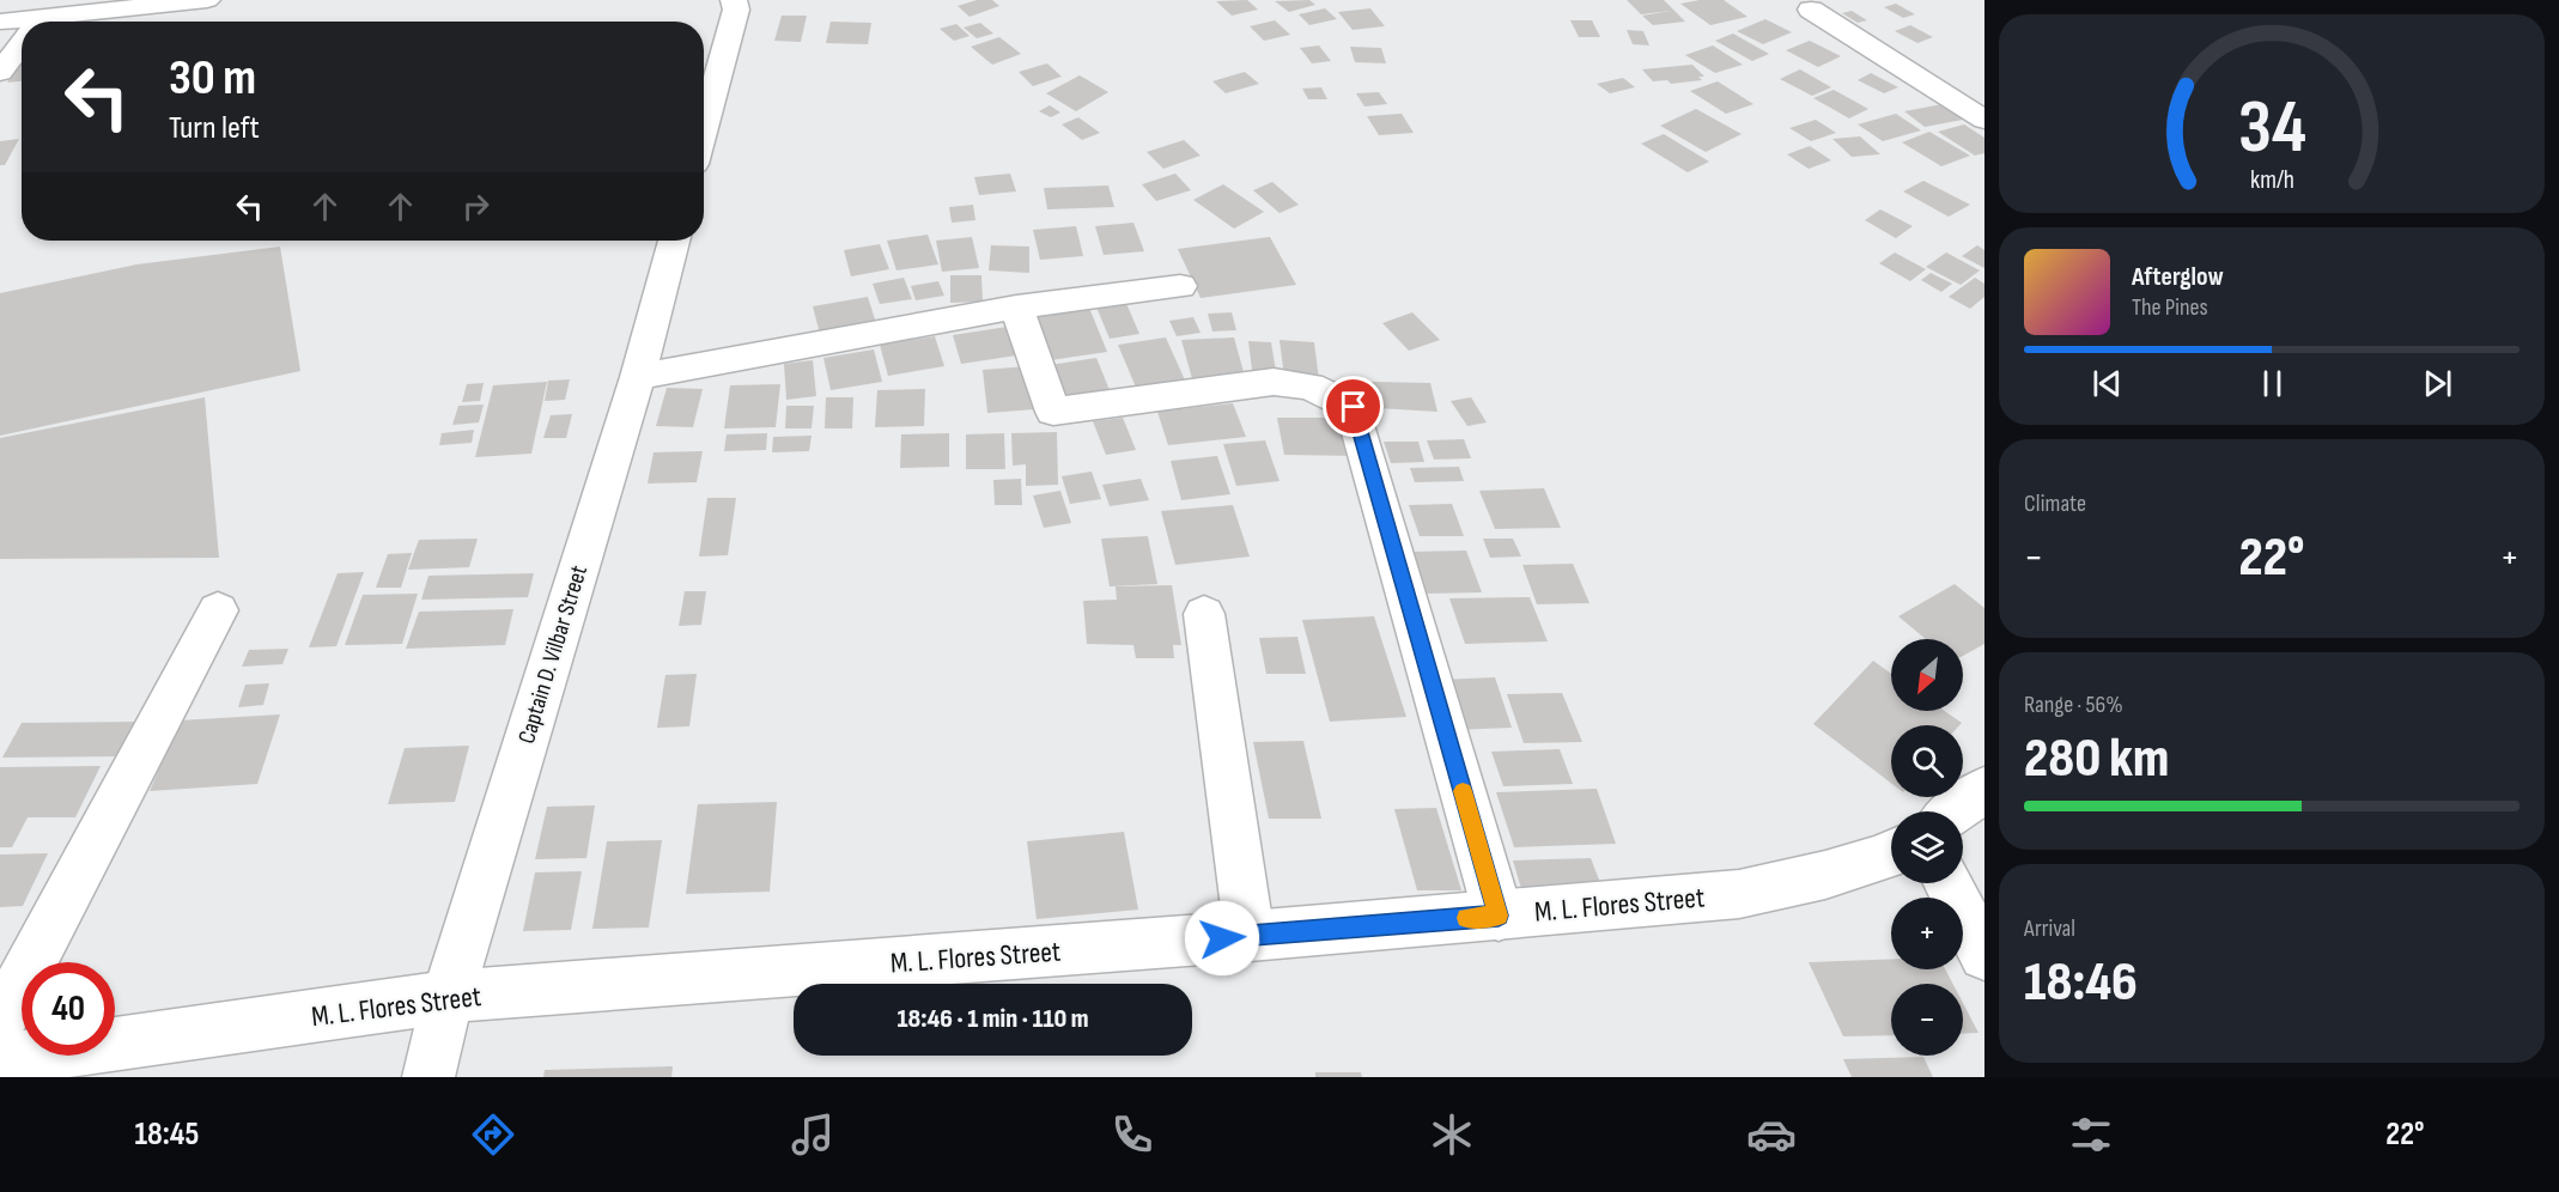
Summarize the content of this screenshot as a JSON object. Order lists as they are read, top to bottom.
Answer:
{
  "streets": {
    "street": ["Captain D. Vilbar Street", "M. L. Flores Street"]
  },
  "crossings": [
    ["Captain D. Vilbar Street", "M. L. Flores Street"]
  ],
  "north": "bottom left",
  "page": {
    "turn": ["30 m", "Turn left"],
    "song": ["Afterglow", "The Pines"],
    "tile": [
      "Climate",
      ["Range · 56%", "280 km"],
      ["Arrival", "18:46"]
    ],
    "heat": ["−", "22°", "+"],
    "map_buttons": ["+", "−"],
    "limit": "40",
    "trip": "18:46 · 1 min · 110 m",
    "tabs": ["18:45", "22°"],
    "gauge": ["34", "km/h"]
  }
}
